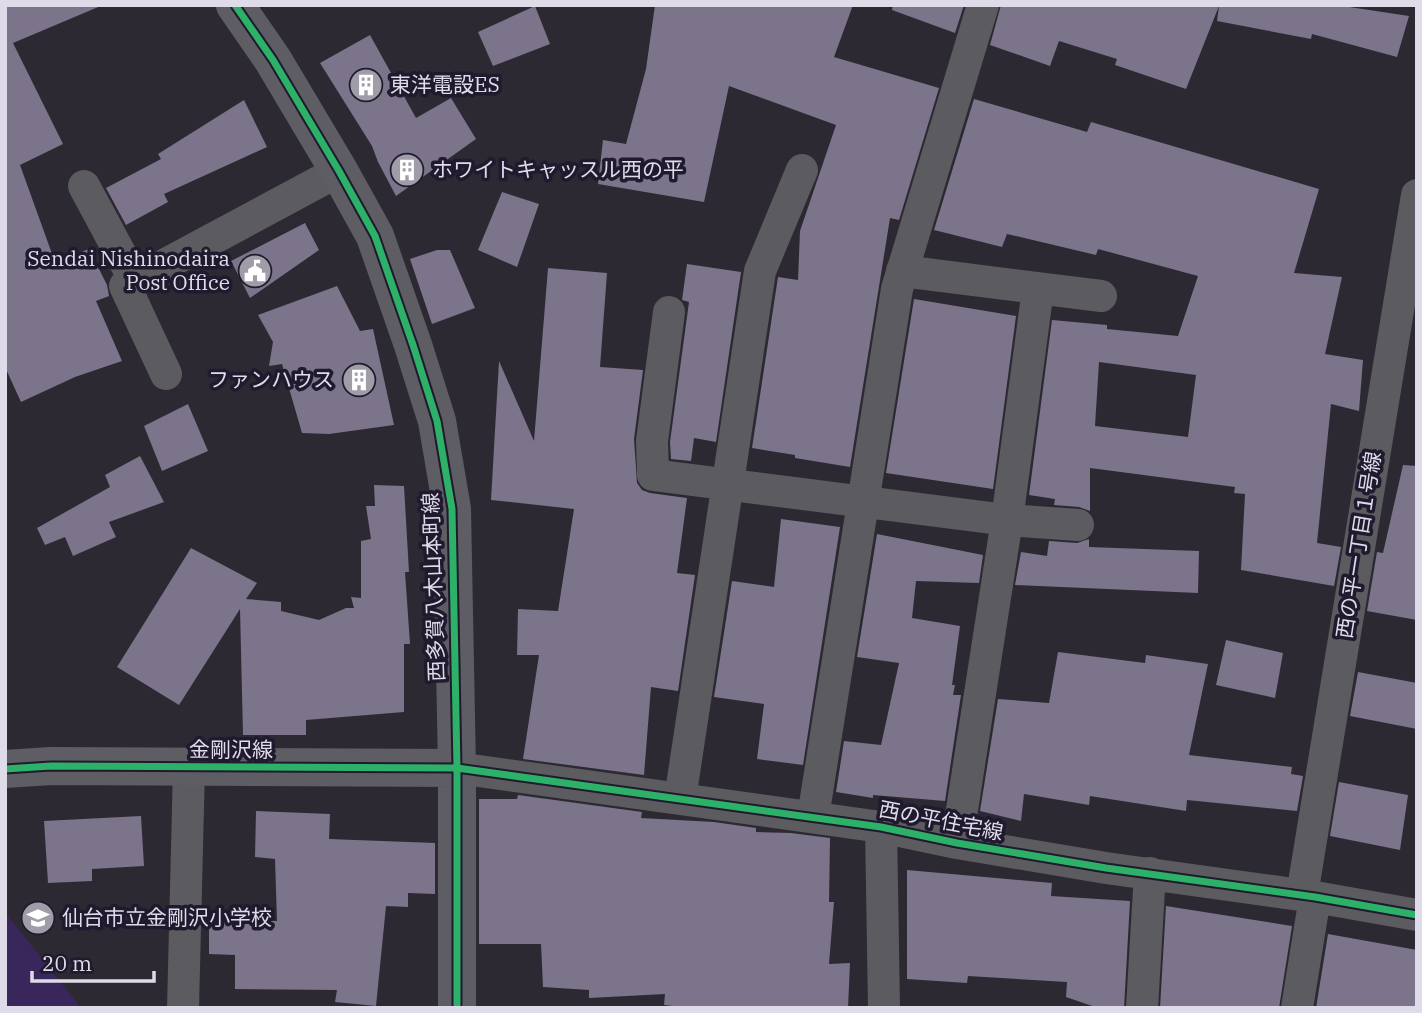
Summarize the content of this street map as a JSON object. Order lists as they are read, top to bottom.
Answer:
{
  "streets": {
    "street": [
      "西の平一丁目１号線",
      "西多賀八木山本町線",
      "金剛沢線",
      "西の平住宅線"
    ]
  },
  "crossings": [
    ["西の平一丁目１号線", "西の平住宅線"],
    ["西多賀八木山本町線", "金剛沢線"],
    ["西多賀八木山本町線", "西の平住宅線"],
    ["金剛沢線", "西の平住宅線"]
  ],
  "places": {
    "building": ["東洋電設ES", "ホワイトキャッスル西の平", "ファンハウス"],
    "public building": ["Sendai Nishinodaira Post Office"],
    "school or university": ["仙台市立金剛沢小学校"]
  },
  "scale_bar": "20 m"
}
